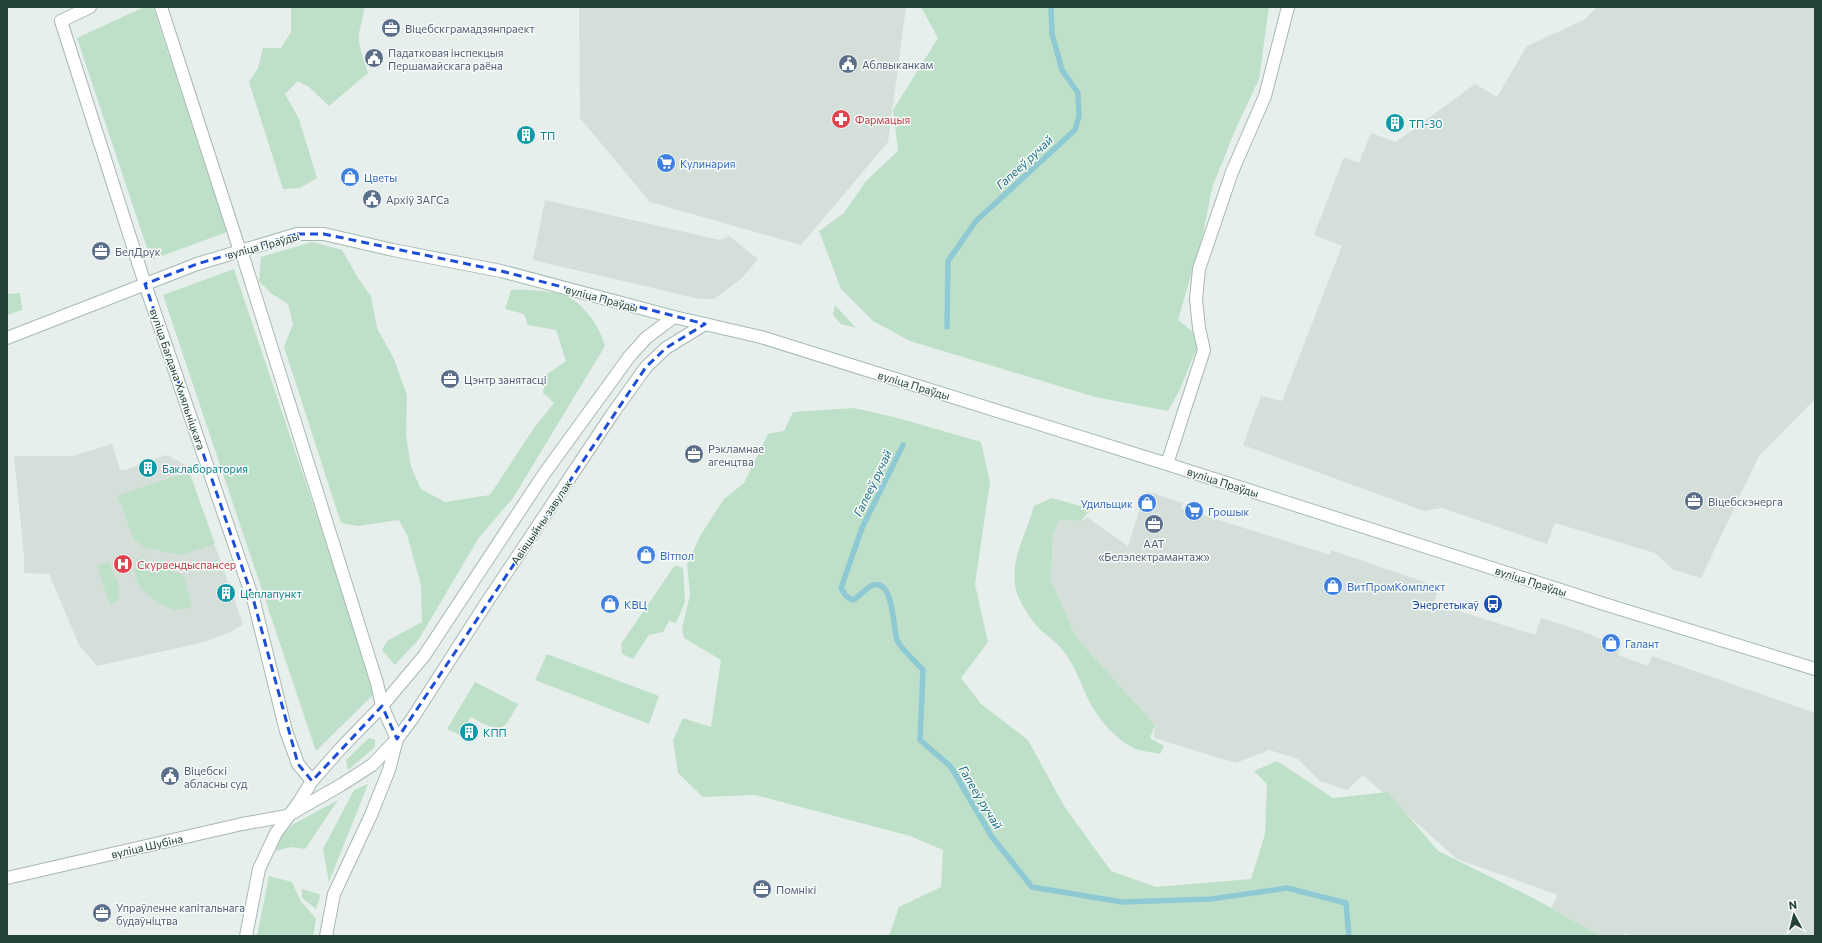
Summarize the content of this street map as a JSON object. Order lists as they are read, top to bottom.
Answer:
{
  "streets": {
    "street": [
      "вуліца Праўды",
      "вуліца Багдана Хмяльніцкага",
      "Авіяцыйны завулак",
      "вуліца Шубіна"
    ]
  },
  "crossings": [
    ["вуліца Праўды", "вуліца Багдана Хмяльніцкага"],
    ["вуліца Праўды", "Авіяцыйны завулак"]
  ],
  "water": ["Гапееў ручай"],
  "places": {
    "office": [
      "Віцебскграмадзянпраект",
      "БелДрук",
      "Цэнтр занятасці",
      "Рэкламнае агенцтва",
      "Віцебскэнерга",
      "ААТ «Белэлектрамантаж»",
      "Помнікі",
      "Упраўленне капітальнага будаўніцтва"
    ],
    "public building": [
      "Падатковая інспекцыя Першамайскага раёна",
      "Аблвыканкам",
      "Архіў ЗАГСа",
      "Віцебскі абласны суд"
    ],
    "pharmacy": ["Фармацыя"],
    "building": [
      "ТП-30",
      "ТП",
      "Баклаборатория",
      "Цеплапункт",
      "КПП"
    ],
    "supermarket": ["Кулинария", "Грошык"],
    "shop": [
      "Цветы",
      "Удильщик",
      "Вітпол",
      "ВитПромКомплект",
      "КВЦ",
      "Галант"
    ],
    "hospital": ["Скурвендыспансер"],
    "bus stop": ["Энергетыкаў"]
  },
  "north": "top"
}
